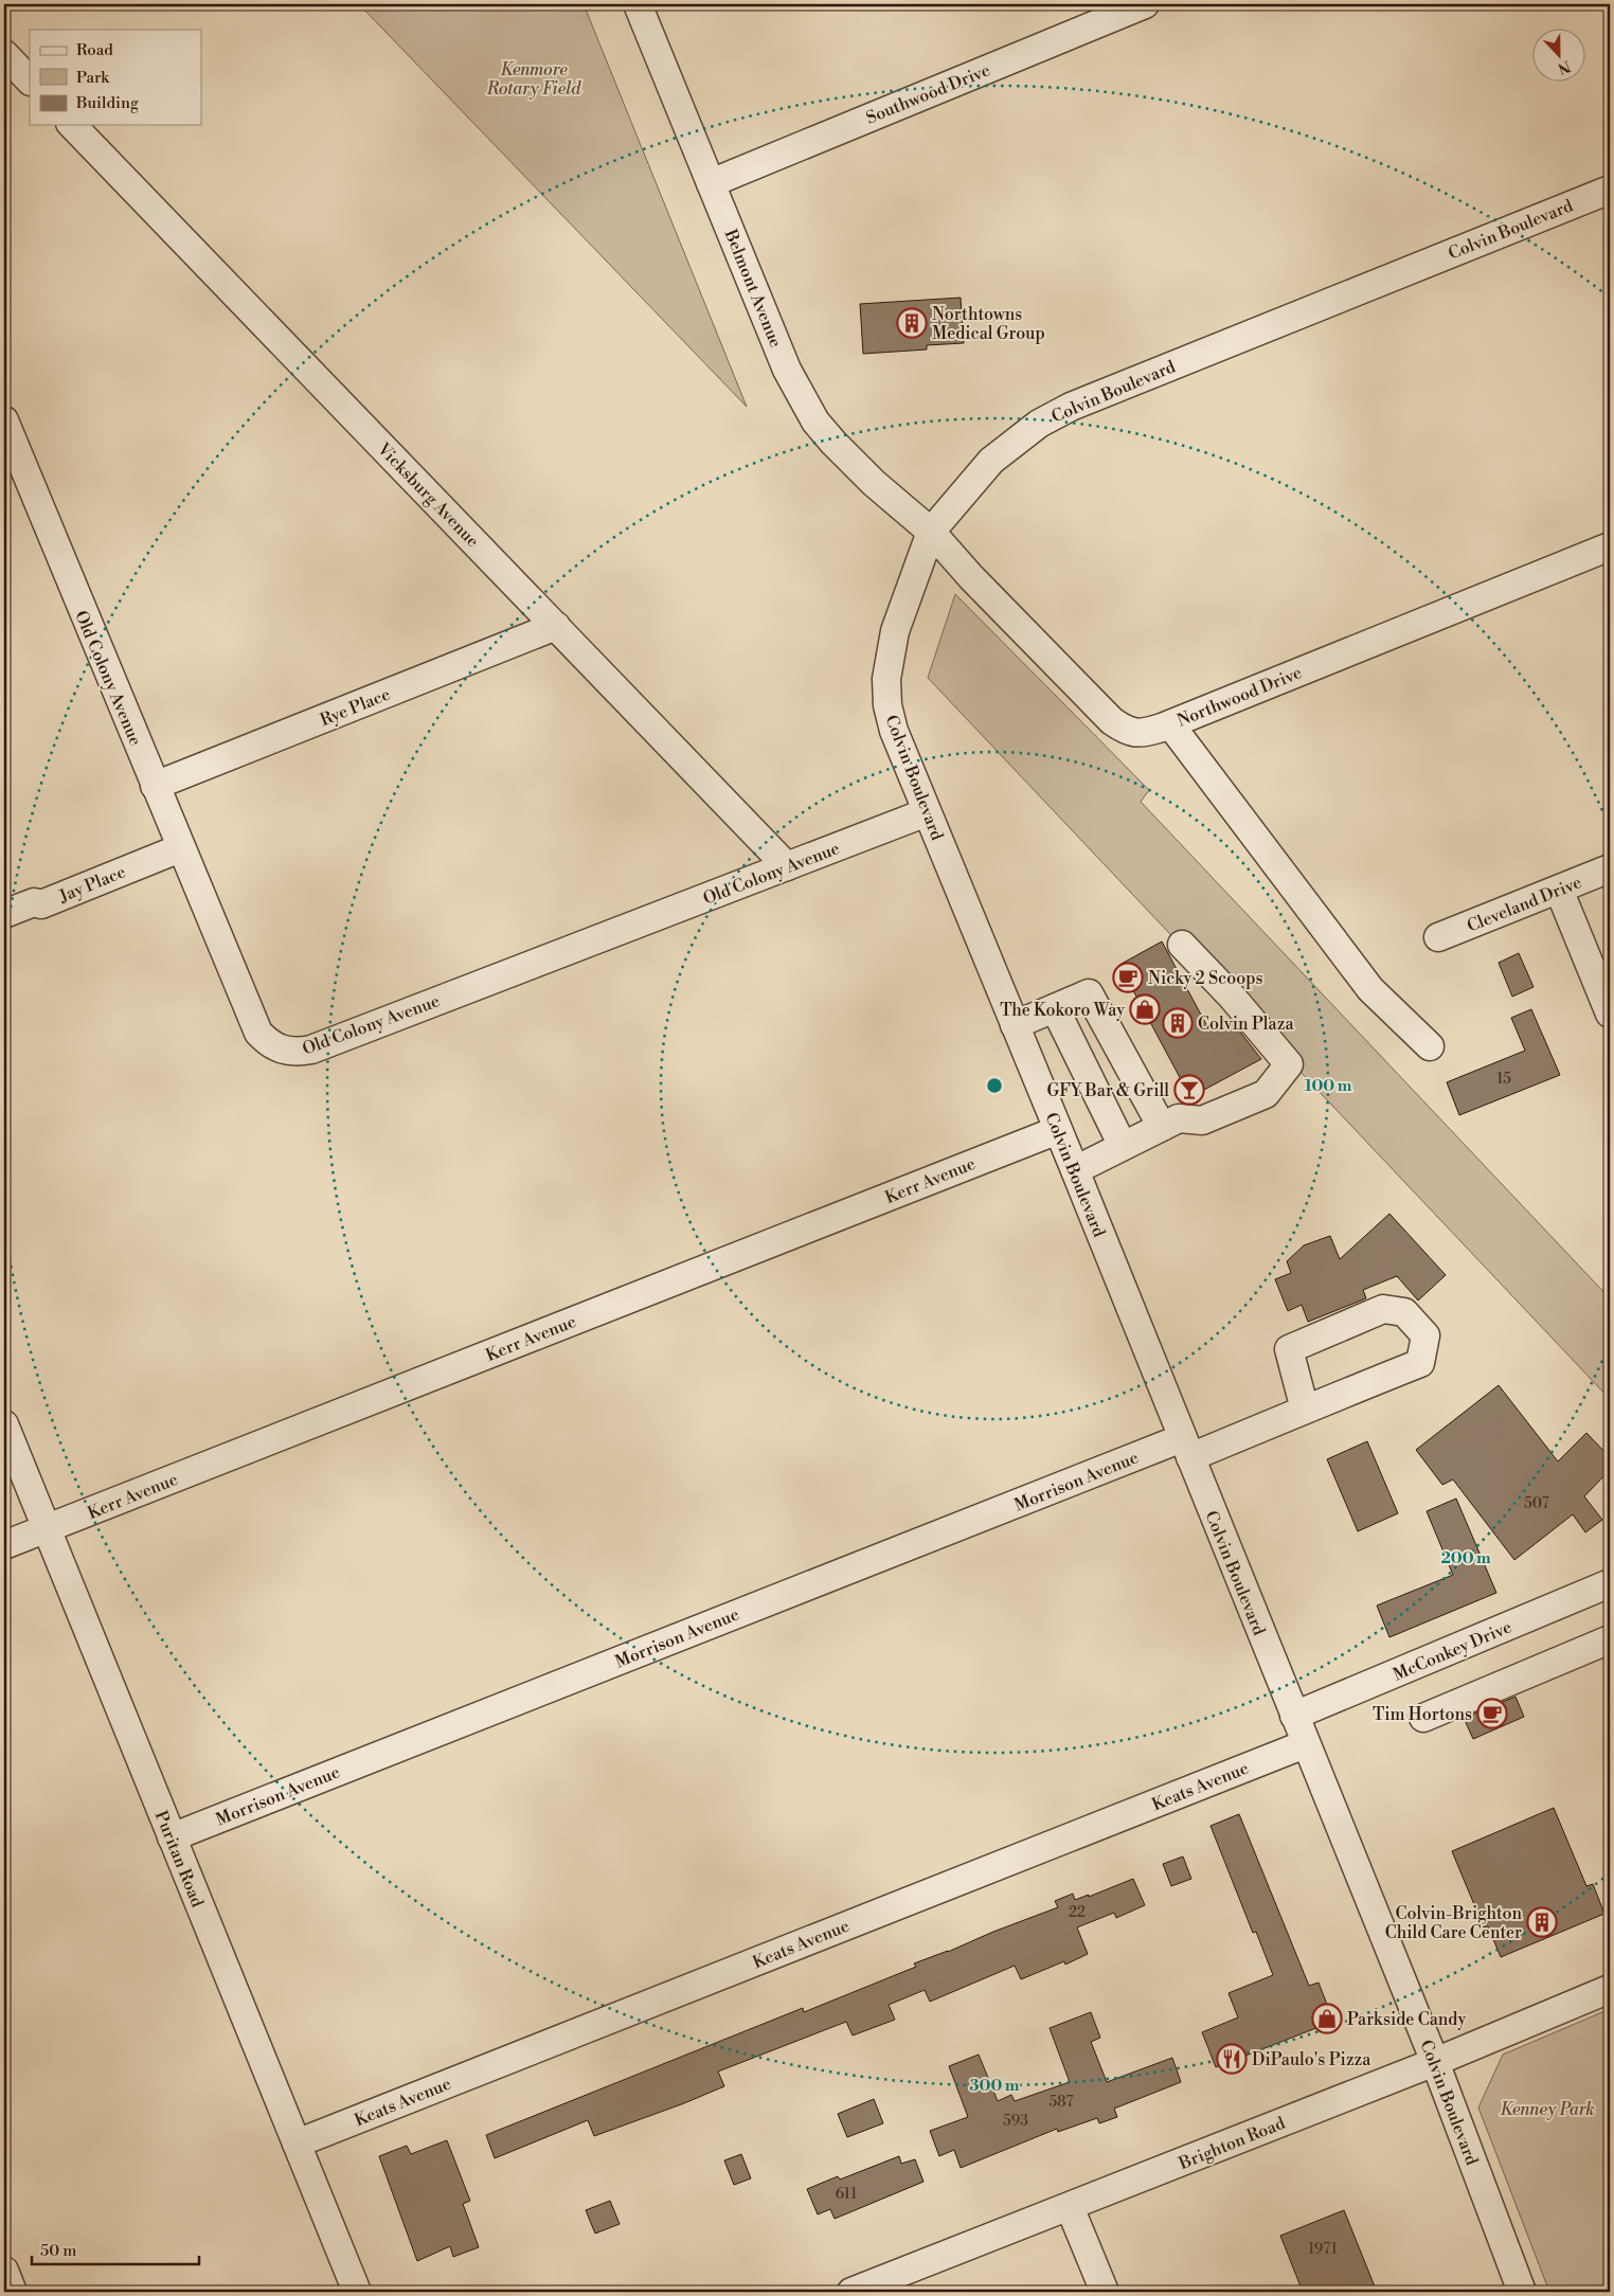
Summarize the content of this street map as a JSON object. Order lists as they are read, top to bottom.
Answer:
{
  "streets": {
    "street": [
      "Southwood Drive",
      "Colvin Boulevard",
      "Belmont Avenue",
      "Vicksburg Avenue",
      "Old Colony Avenue",
      "Northwood Drive",
      "Rye Place",
      "Jay Place",
      "Cleveland Drive",
      "Kerr Avenue",
      "Morrison Avenue",
      "McConkey Drive",
      "Keats Avenue",
      "Puritan Road",
      "Brighton Road"
    ]
  },
  "crossings": [
    ["Southwood Drive", "Belmont Avenue"],
    ["Colvin Boulevard", "Belmont Avenue"],
    ["Colvin Boulevard", "Old Colony Avenue"],
    ["Colvin Boulevard", "Northwood Drive"],
    ["Colvin Boulevard", "Kerr Avenue"],
    ["Colvin Boulevard", "Morrison Avenue"],
    ["Colvin Boulevard", "McConkey Drive"],
    ["Colvin Boulevard", "Keats Avenue"],
    ["Colvin Boulevard", "Brighton Road"],
    ["Belmont Avenue", "Northwood Drive"],
    ["Vicksburg Avenue", "Old Colony Avenue"],
    ["Vicksburg Avenue", "Rye Place"],
    ["Old Colony Avenue", "Rye Place"],
    ["Old Colony Avenue", "Jay Place"],
    ["Kerr Avenue", "Puritan Road"],
    ["Morrison Avenue", "Puritan Road"],
    ["Keats Avenue", "Puritan Road"]
  ],
  "parks": ["Kenmore Rotary Field", "Kenney Park"],
  "places": {
    "building": ["Northtowns Medical Group", "Colvin Plaza", "Colvin-Brighton Child Care Center"],
    "cafe": ["Nicky 2 Scoops", "Tim Hortons"],
    "shop": ["The Kokoro Way", "Parkside Candy"],
    "bar": ["GFY Bar & Grill"],
    "restaurant": ["DiPaulo's Pizza"]
  },
  "house_numbers": [
    "15",
    "507",
    "22",
    "587",
    "593",
    "611",
    "1971"
  ],
  "legend": ["Road", "Park", "Building"],
  "scale_bar": "50 m",
  "north": "bottom",
  "rings": ["100 m", "200 m", "300 m"]
}
